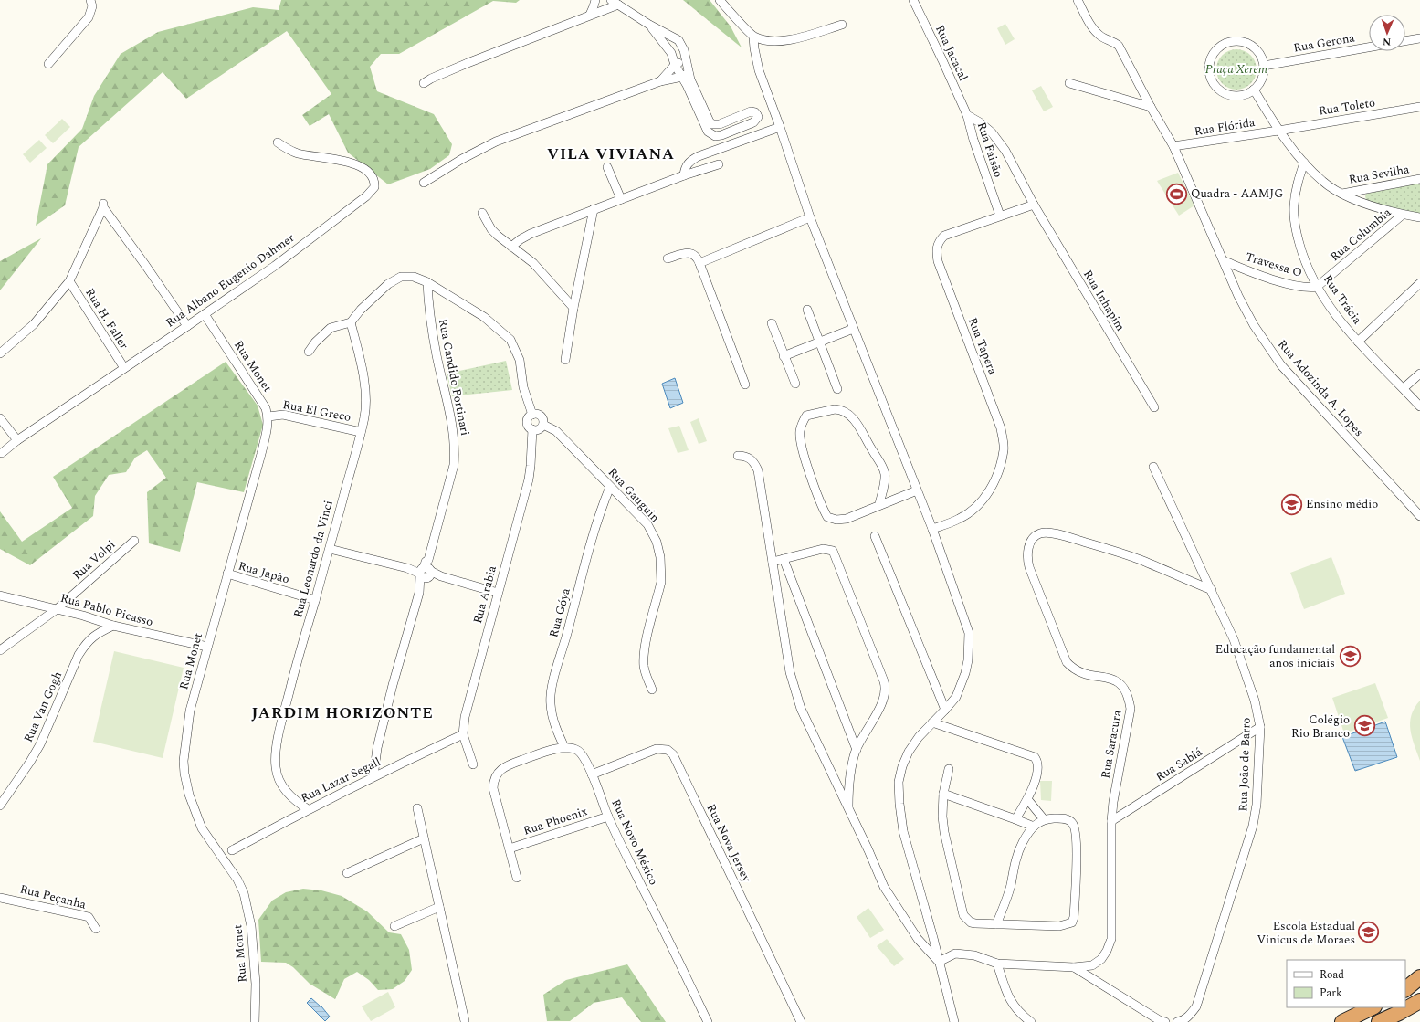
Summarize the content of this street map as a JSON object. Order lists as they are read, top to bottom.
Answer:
{
  "streets": {
    "street": [
      "Rua Gerona",
      "Rua Jacacal",
      "Rua Toleto",
      "Rua Flórida",
      "Rua Faisão",
      "Rua Sevilha",
      "Rua Columbia",
      "Travessa O",
      "Rua Albano Eugenio Dahmer",
      "Rua Trácia",
      "Rua Inhapim",
      "Rua H. Faller",
      "Rua Tapera",
      "Rua Monet",
      "Rua Candido Portinari",
      "Rua Adozinda A. Lopes",
      "Rua El Greco",
      "Rua Gauguin",
      "Rua Leonardo da Vinci",
      "Rua Volpi",
      "Rua Japão",
      "Rua Arabia",
      "Rua Pablo Picasso",
      "Rua Góya",
      "Rua Van Gogh",
      "Rua Saracura",
      "Rua Sabiá",
      "Rua João de Barro",
      "Rua Lazar Segall",
      "Rua Phoenix",
      "Rua Novo México",
      "Rua Nova Jersey",
      "Rua Peçanha"
    ]
  },
  "crossings": [
    ["Rua Jacacal", "Rua Faisão"],
    ["Rua Toleto", "Rua Flórida"],
    ["Rua Flórida", "Rua Adozinda A. Lopes"],
    ["Rua Faisão", "Rua Inhapim"],
    ["Rua Faisão", "Rua Tapera"],
    ["Rua Columbia", "Travessa O"],
    ["Rua Columbia", "Rua Trácia"],
    ["Travessa O", "Rua Trácia"],
    ["Travessa O", "Rua Adozinda A. Lopes"],
    ["Rua Albano Eugenio Dahmer", "Rua H. Faller"],
    ["Rua Albano Eugenio Dahmer", "Rua Monet"],
    ["Rua Inhapim", "Rua Tapera"],
    ["Rua Monet", "Rua El Greco"],
    ["Rua Monet", "Rua Japão"],
    ["Rua Monet", "Rua Pablo Picasso"],
    ["Rua Candido Portinari", "Rua Arabia"],
    ["Rua Candido Portinari", "Rua Lazar Segall"],
    ["Rua El Greco", "Rua Leonardo da Vinci"],
    ["Rua Gauguin", "Rua Arabia"],
    ["Rua Gauguin", "Rua Góya"],
    ["Rua Leonardo da Vinci", "Rua Japão"],
    ["Rua Leonardo da Vinci", "Rua Lazar Segall"],
    ["Rua Volpi", "Rua Pablo Picasso"],
    ["Rua Arabia", "Rua Lazar Segall"],
    ["Rua Pablo Picasso", "Rua Van Gogh"],
    ["Rua Góya", "Rua Novo México"],
    ["Rua Saracura", "Rua Sabiá"],
    ["Rua Saracura", "Rua João de Barro"],
    ["Rua Sabiá", "Rua João de Barro"],
    ["Rua Phoenix", "Rua Novo México"],
    ["Rua Novo México", "Rua Nova Jersey"]
  ],
  "districts": ["VILA VIVIANA", "JARDIM HORIZONTE"],
  "parks": ["Praça Xerem"],
  "places": {
    "sports": ["Quadra - AAMJG"],
    "school or university": [
      "Ensino médio",
      "Educação fundamental anos iniciais",
      "Colégio Rio Branco",
      "Escola Estadual Vinicus de Moraes"
    ]
  },
  "legend": ["Road", "Park"],
  "north": "bottom"
}
